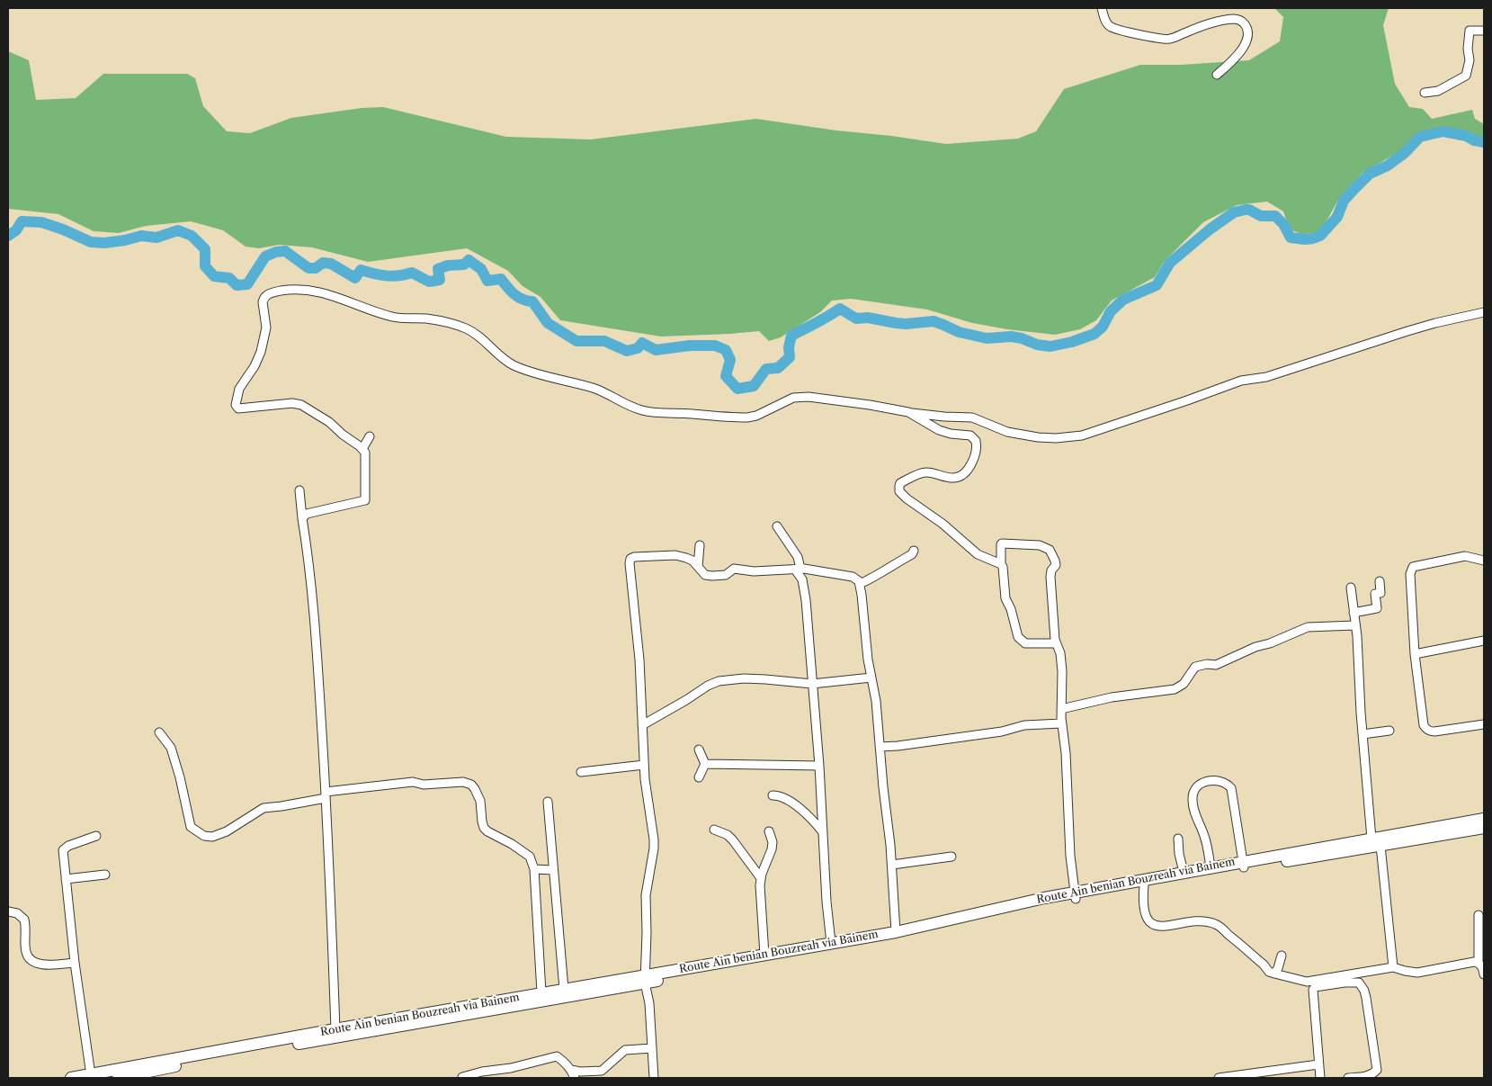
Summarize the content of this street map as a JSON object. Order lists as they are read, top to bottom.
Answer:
{
  "streets": {
    "main road": ["Route Ain benian Bouzreah via Bainem"]
  }
}
